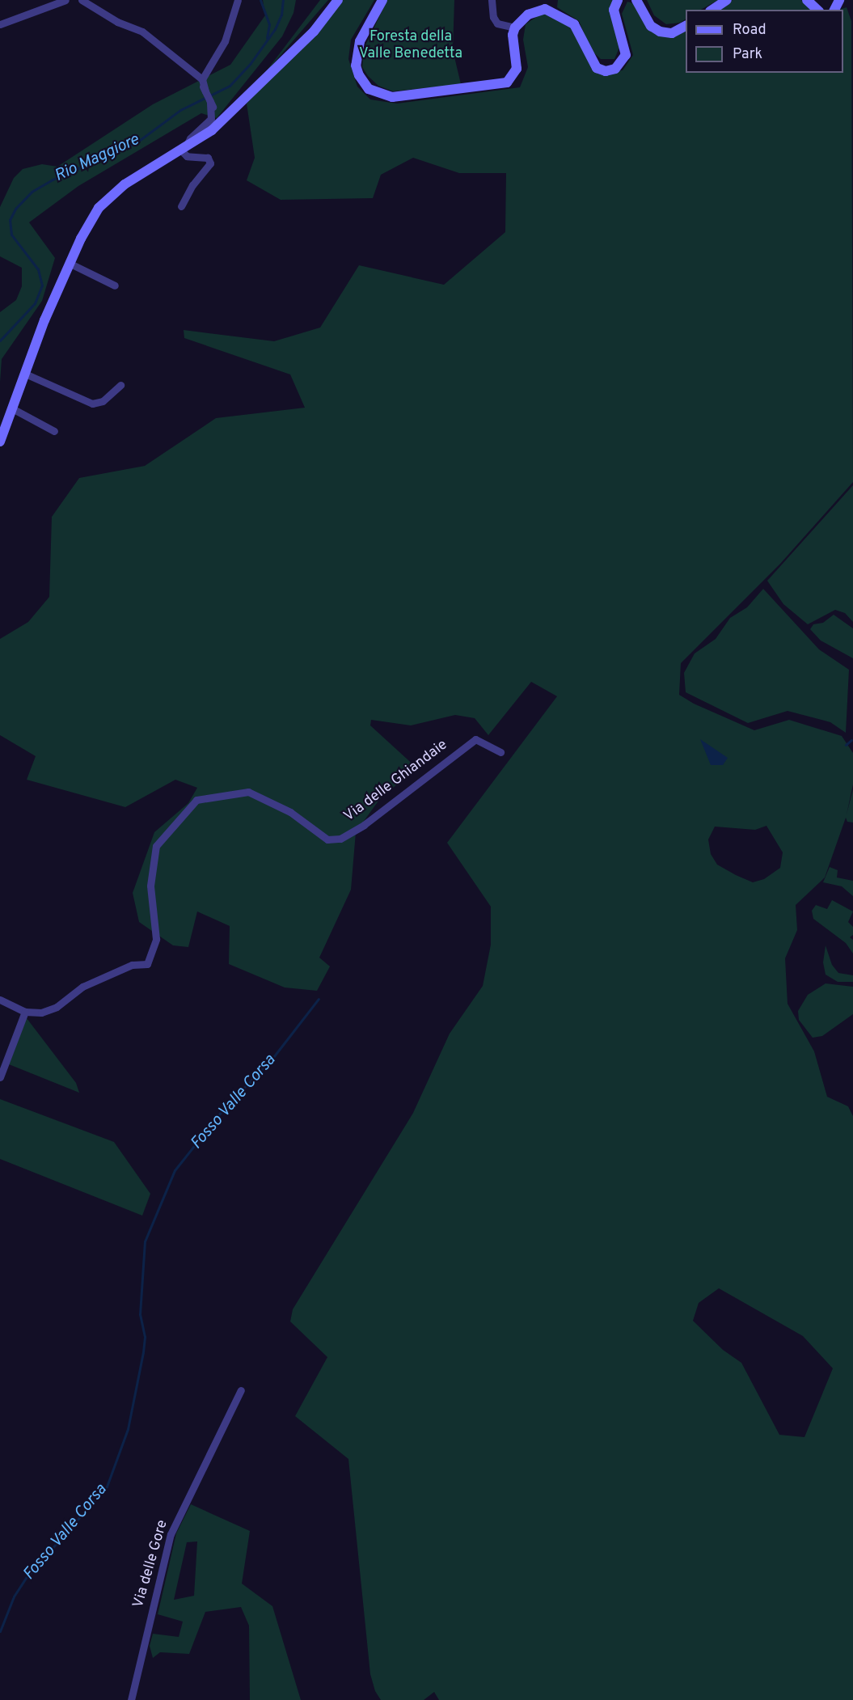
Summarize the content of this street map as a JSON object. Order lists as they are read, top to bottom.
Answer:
{
  "streets": {
    "street": ["Via delle Ghiandaie", "Via delle Gore"]
  },
  "water": ["Rio Maggiore", "Fosso Valle Corsa"],
  "parks": ["Foresta della Valle Benedetta"],
  "legend": ["Road", "Park"]
}
